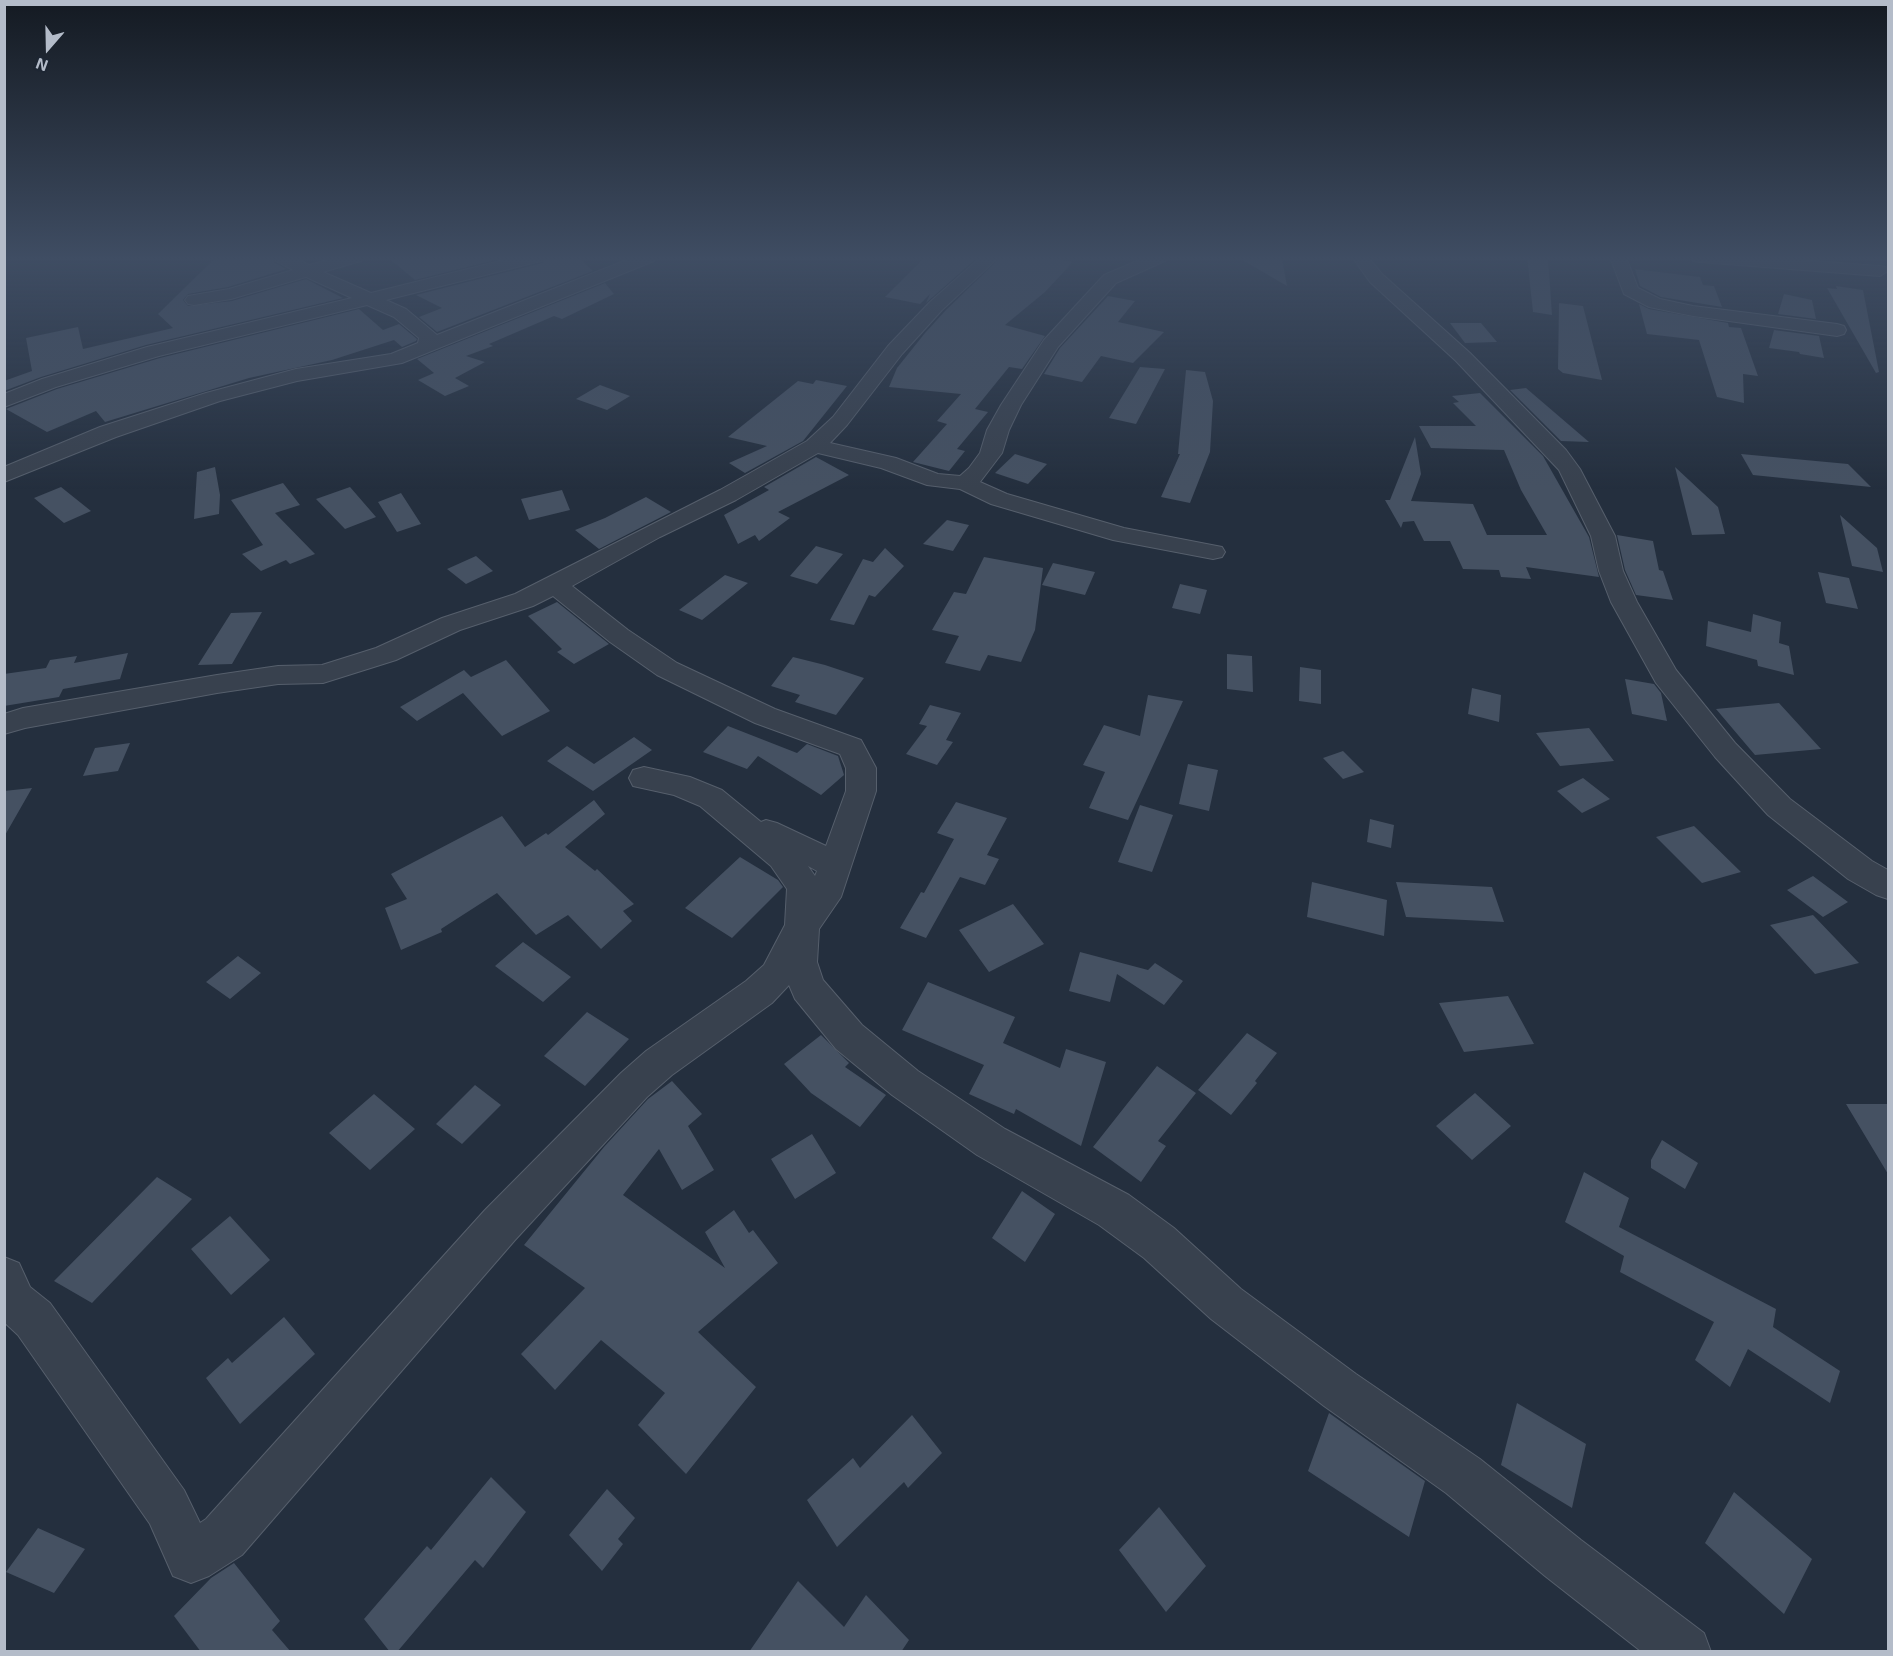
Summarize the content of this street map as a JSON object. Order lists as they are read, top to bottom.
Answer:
{
  "north": "bottom"
}
